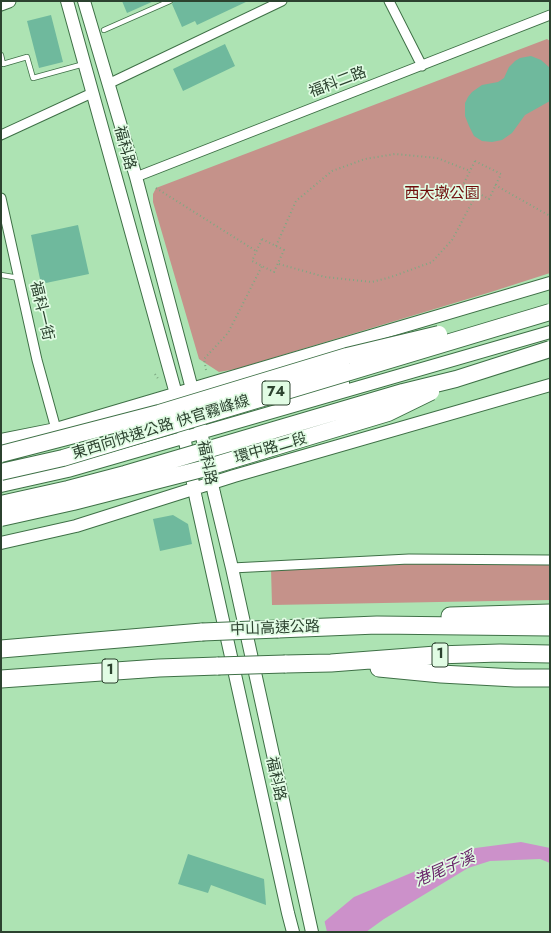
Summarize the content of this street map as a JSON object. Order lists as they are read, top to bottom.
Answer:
{
  "streets": {
    "highway": [
      "74",
      "東西向快速公路 快官霧峰線",
      "中山高速公路",
      "1"
    ],
    "street": [
      "福科二路",
      "福科路",
      "福科一街",
      "環中路二段"
    ]
  },
  "crossings": [
    ["福科二路", "福科路"],
    ["福科路", "環中路二段"],
    ["74", "東西向快速公路 快官霧峰線"]
  ],
  "water": ["港尾子溪"],
  "parks": ["西大墩公園"]
}
